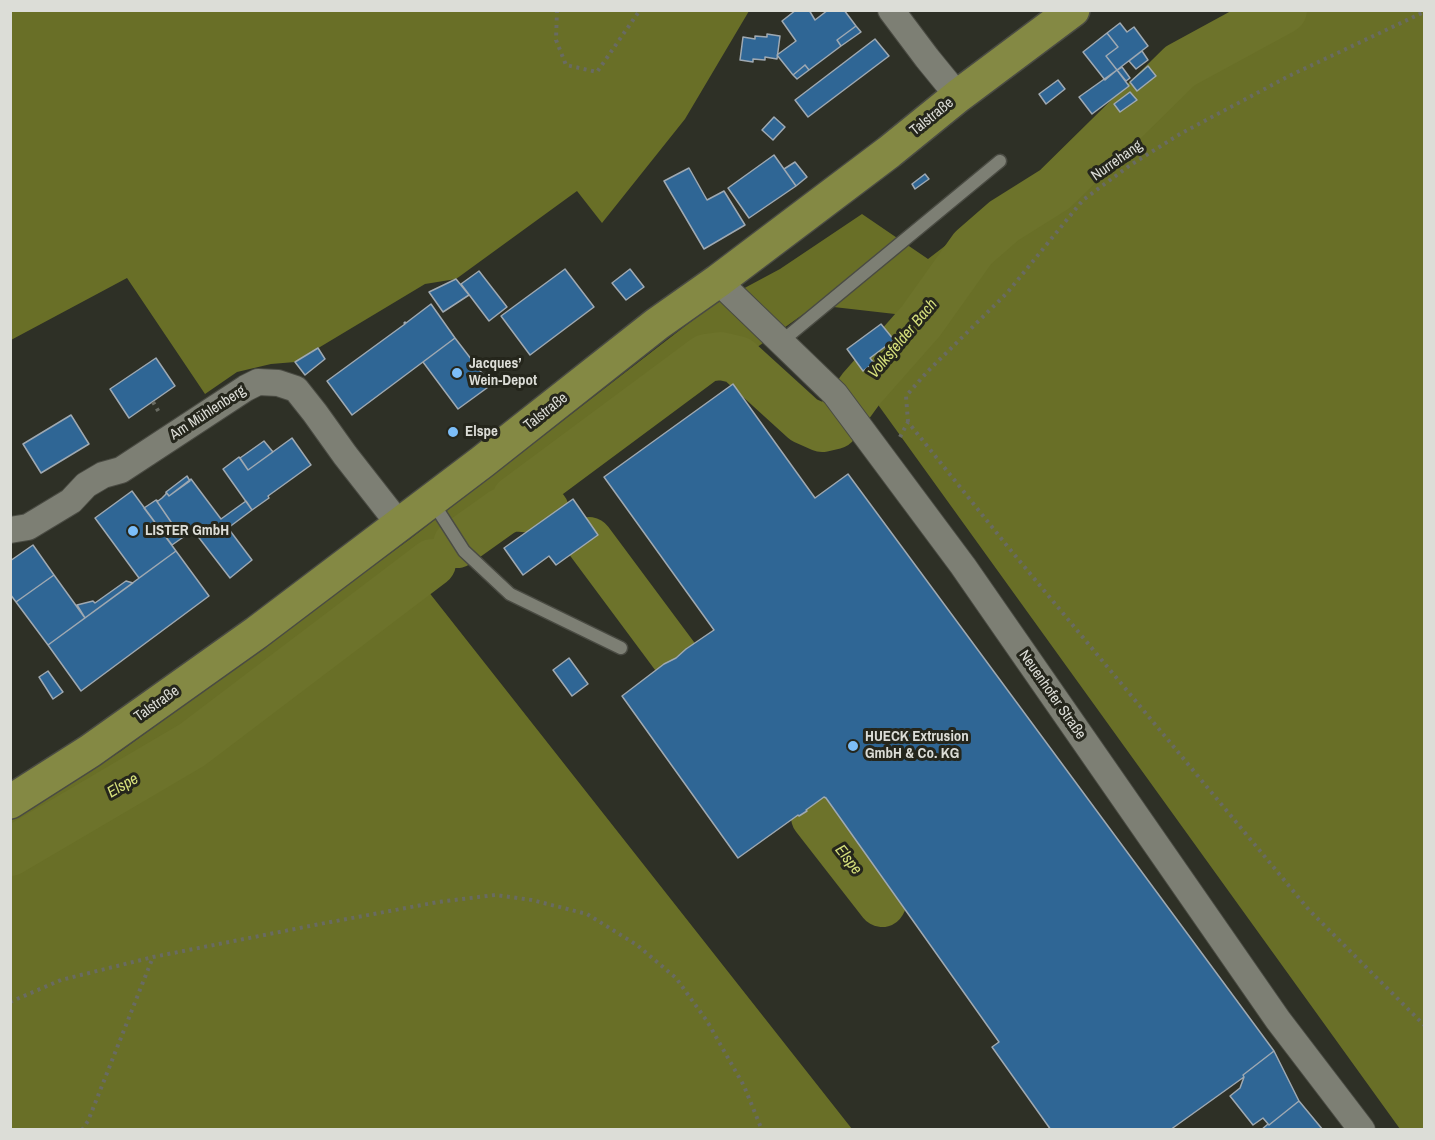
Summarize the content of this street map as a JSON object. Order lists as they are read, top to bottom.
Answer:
{
  "streets": {
    "main road": ["Talstraße"],
    "street": ["Am Mühlenberg", "Neuenhofer Straße"],
    "path": ["Nurrehang"]
  },
  "crossings": [
    ["Talstraße", "Am Mühlenberg"],
    ["Talstraße", "Neuenhofer Straße"]
  ],
  "water": ["Volksfelder Bach", "Elspe"],
  "places": [
    "Jacques’ Wein-Depot",
    "Elspe",
    "LISTER GmbH",
    "HUECK Extrusion GmbH & Co. KG"
  ]
}
